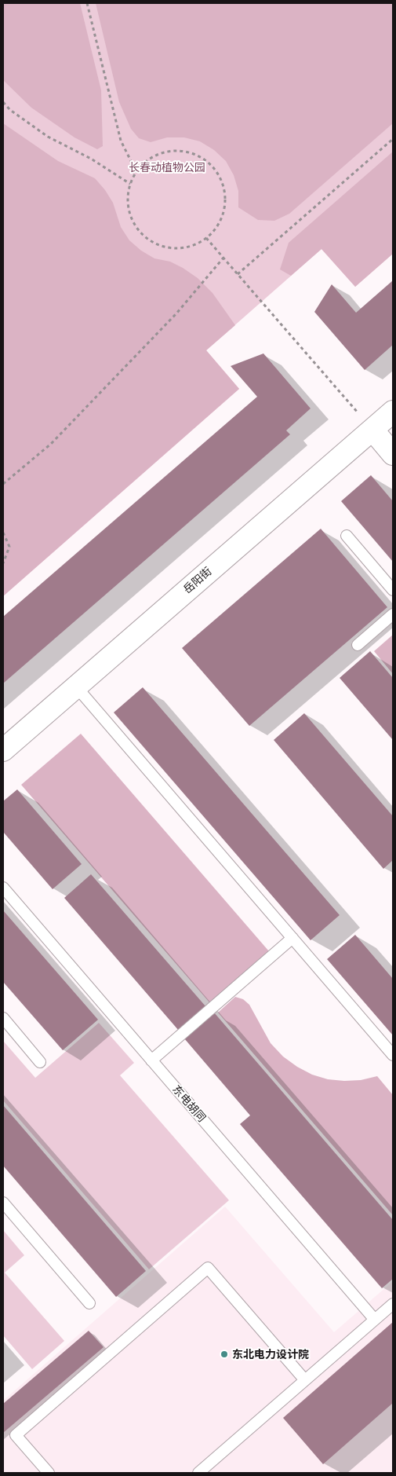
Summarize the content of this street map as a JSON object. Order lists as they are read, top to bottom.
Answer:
{
  "streets": {
    "street": ["岳阳街"],
    "lane": ["东电胡同"]
  },
  "parks": ["长春动植物公园"],
  "places": ["东北电力设计院"]
}
